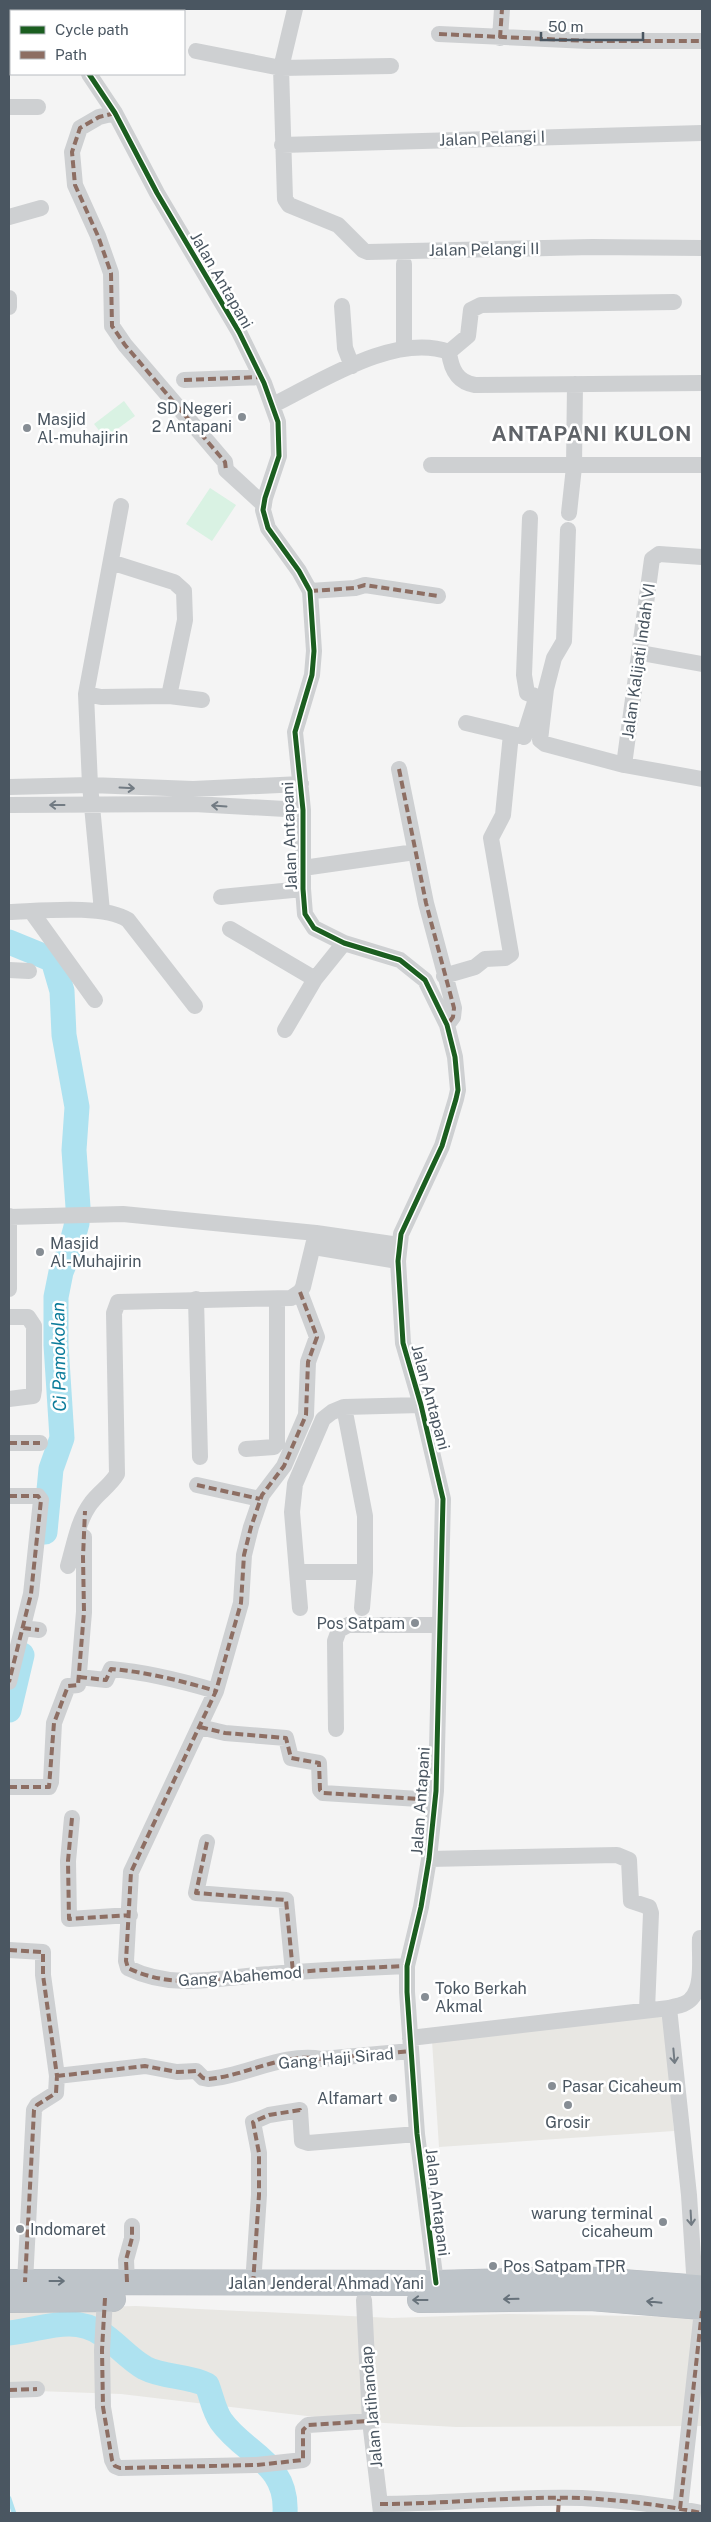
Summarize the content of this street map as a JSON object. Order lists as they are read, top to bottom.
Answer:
{
  "streets": {
    "highway": ["Jalan Jenderal Ahmad Yani"],
    "street": [
      "Jalan Pelangi I",
      "Jalan Pelangi II",
      "Jalan Antapani",
      "Jalan Kalijati Indah VI",
      "Gang Abahemod",
      "Gang Haji Sirad",
      "Jalan Jatihandap"
    ]
  },
  "crossings": [
    ["Jalan Pelangi I", "Jalan Pelangi II"],
    ["Jalan Antapani", "Gang Abahemod"],
    ["Jalan Antapani", "Gang Haji Sirad"],
    ["Jalan Antapani", "Jalan Jenderal Ahmad Yani"],
    ["Jalan Jenderal Ahmad Yani", "Jalan Jatihandap"]
  ],
  "districts": ["ANTAPANI KULON"],
  "water": ["Ci Pamokolan"],
  "places": [
    "SD Negeri 2 Antapani",
    "Masjid Al-muhajirin",
    "Masjid Al-Muhajirin",
    "Pos Satpam",
    "Toko Berkah Akmal",
    "Pasar Cicaheum",
    "Alfamart",
    "Grosir",
    "warung terminal cicaheum",
    "Indomaret",
    "Pos Satpam TPR"
  ],
  "legend": ["Cycle path", "Path"],
  "scale_bar": "50 m"
}
